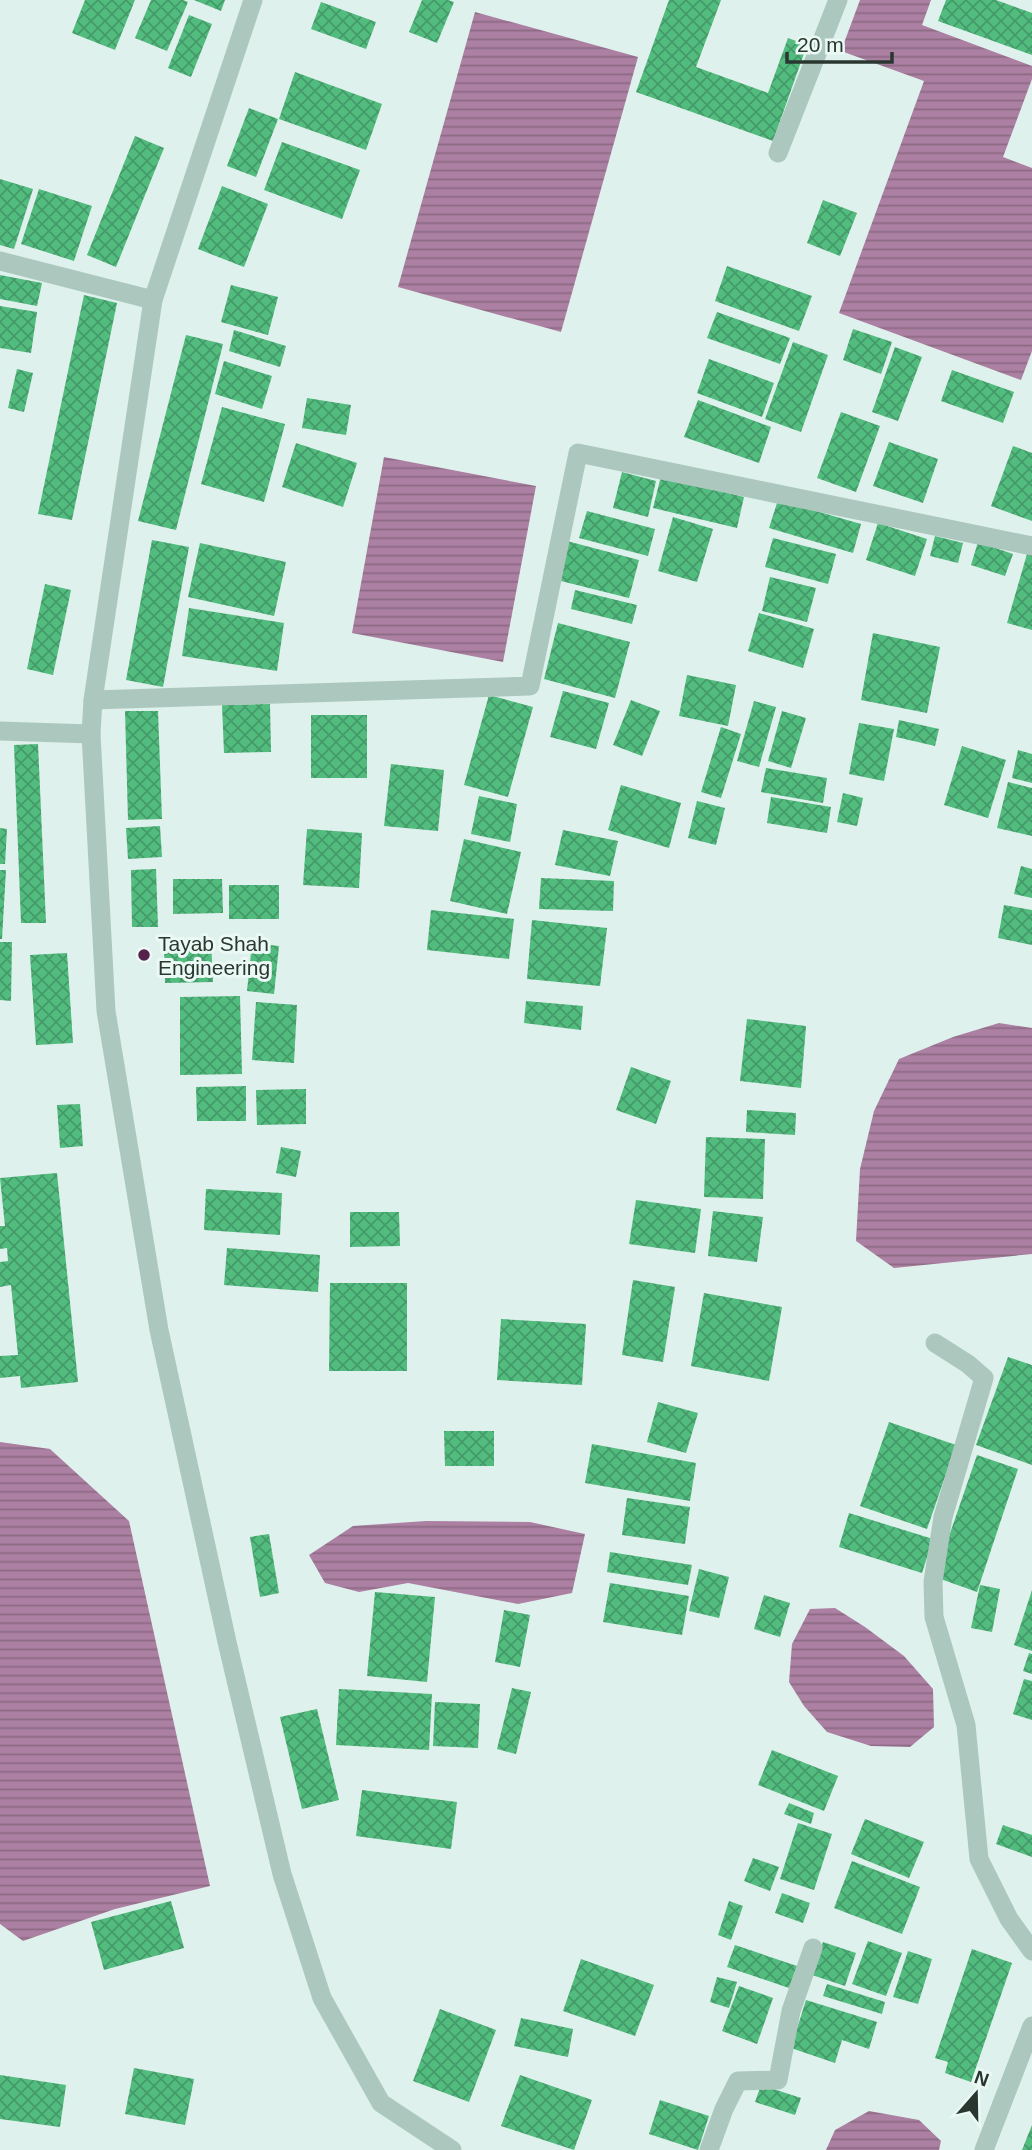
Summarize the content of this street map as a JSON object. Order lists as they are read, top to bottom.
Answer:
{
  "places": ["Tayab Shah Engineering"],
  "scale_bar": "20 m",
  "north": "top"
}
